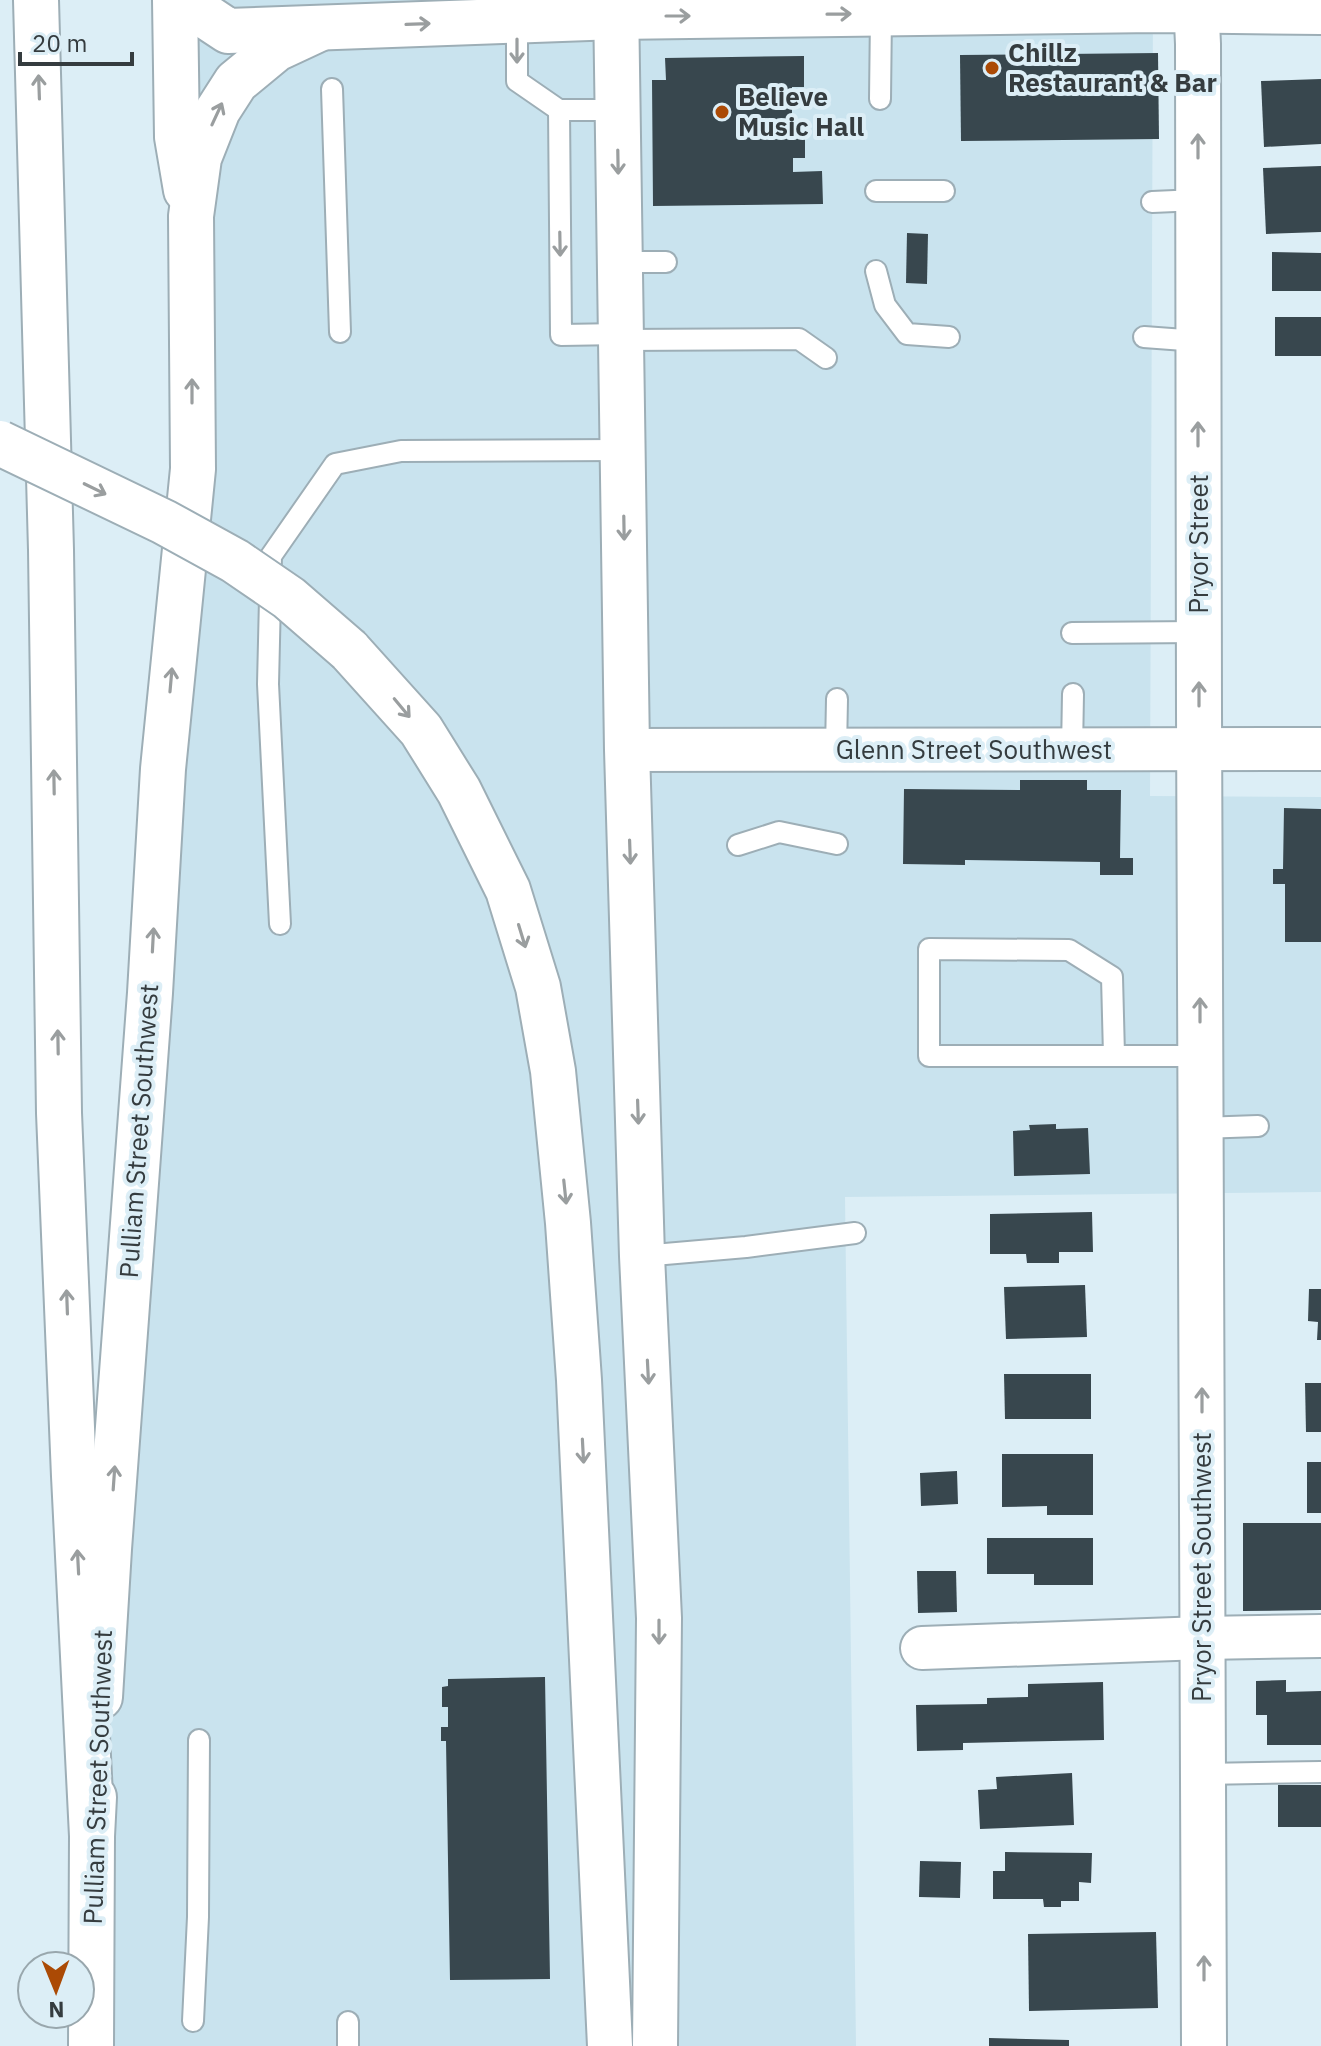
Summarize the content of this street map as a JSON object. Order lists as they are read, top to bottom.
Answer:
{
  "streets": {
    "main road": ["Pryor Street", "Pulliam Street Southwest", "Pryor Street Southwest"],
    "street": ["Glenn Street Southwest"]
  },
  "crossings": [
    ["Pryor Street", "Glenn Street Southwest"],
    ["Pryor Street", "Pryor Street Southwest"]
  ],
  "one_way": ["Pryor Street", "Pryor Street Southwest"],
  "places": ["Chillz Restaurant & Bar", "Believe Music Hall"],
  "scale_bar": "20 m",
  "north": "bottom"
}
